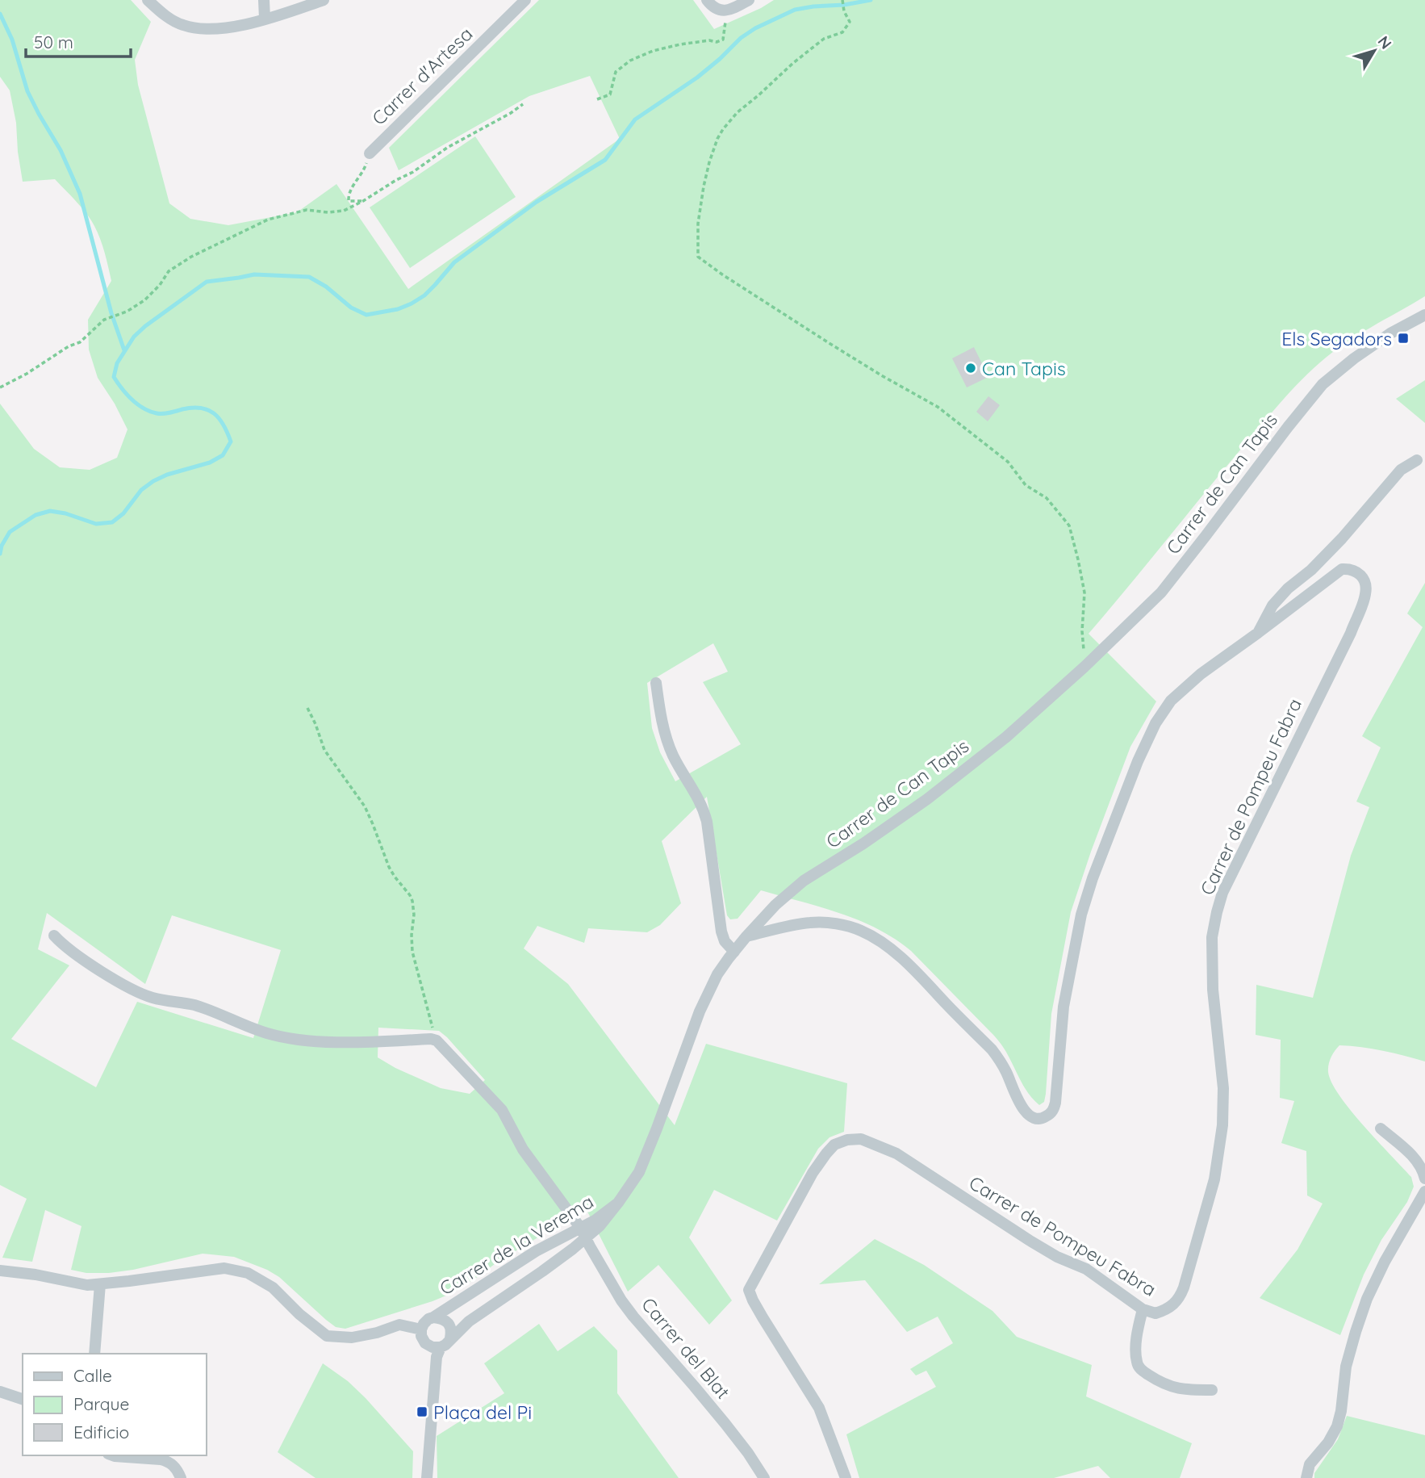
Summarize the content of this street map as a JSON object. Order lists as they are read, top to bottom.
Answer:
{
  "streets": {
    "street": [
      "Carrer d'Artesa",
      "Carrer de Can Tapis",
      "Carrer de Pompeu Fabra",
      "Carrer de la Verema",
      "Carrer del Blat"
    ]
  },
  "crossings": [
    ["Carrer de Can Tapis", "Carrer de la Verema"],
    ["Carrer de Can Tapis", "Carrer del Blat"],
    ["Carrer de la Verema", "Carrer del Blat"]
  ],
  "places": {
    "transit": ["Els Segadors", "Plaça del Pi"],
    "other": ["Can Tapis"]
  },
  "legend": ["Calle", "Parque", "Edificio"],
  "scale_bar": "50 m",
  "north": "top right"
}
